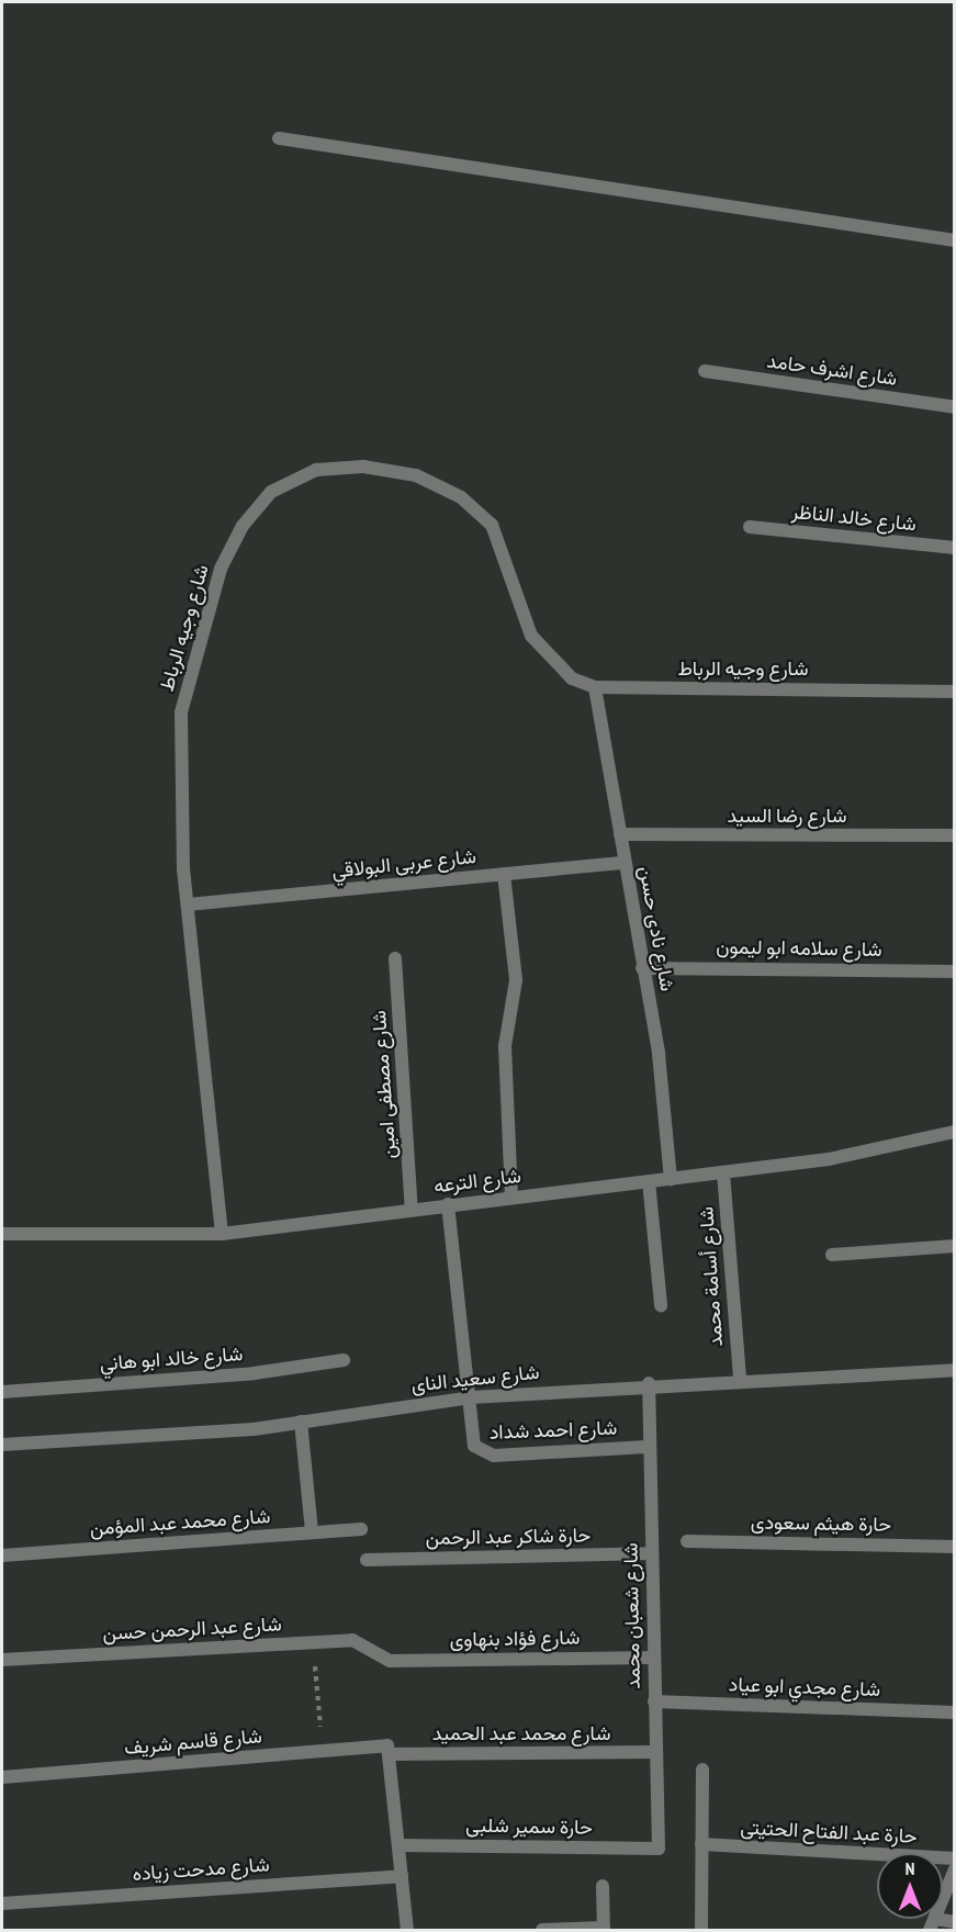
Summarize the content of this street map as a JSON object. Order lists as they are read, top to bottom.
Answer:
{
  "streets": {
    "street": [
      "شارع اشرف حامد",
      "شارع خالد الناظر",
      "شارع وجيه الرباط",
      "شارع رضا السيد",
      "شارع عربى البولاقي",
      "شارع نادى حسن",
      "شارع سلامه ابو ليمون",
      "شارع مصطفى امين",
      "شارع الترعه",
      "شارع أسامة محمد",
      "شارع خالد ابو هاني",
      "شارع سعيد الناى",
      "شارع احمد شداد",
      "شارع محمد عبد المؤمن",
      "حارة هيثم سعودى",
      "حارة شاكر عبد الرحمن",
      "شارع شعبان محمد",
      "شارع عبد الرحمن حسن",
      "شارع فؤاد بنهاوى",
      "شارع مجدي ابو عياد",
      "شارع محمد عبد الحميد",
      "شارع قاسم شريف",
      "حارة سمير شلبى",
      "حارة عبد الفتاح الحتيتى",
      "شارع مدحت زياده"
    ]
  },
  "crossings": [
    ["شارع وجيه الرباط", "شارع عربى البولاقي"],
    ["شارع وجيه الرباط", "شارع نادى حسن"],
    ["شارع وجيه الرباط", "شارع الترعه"],
    ["شارع رضا السيد", "شارع نادى حسن"],
    ["شارع عربى البولاقي", "شارع نادى حسن"],
    ["شارع نادى حسن", "شارع سلامه ابو ليمون"],
    ["شارع نادى حسن", "شارع الترعه"],
    ["شارع مصطفى امين", "شارع الترعه"],
    ["شارع الترعه", "شارع أسامة محمد"],
    ["شارع أسامة محمد", "شارع سعيد الناى"],
    ["شارع سعيد الناى", "شارع احمد شداد"],
    ["شارع سعيد الناى", "شارع شعبان محمد"],
    ["شارع احمد شداد", "شارع شعبان محمد"],
    ["حارة شاكر عبد الرحمن", "شارع شعبان محمد"],
    ["شارع شعبان محمد", "شارع فؤاد بنهاوى"],
    ["شارع شعبان محمد", "شارع مجدي ابو عياد"],
    ["شارع شعبان محمد", "شارع محمد عبد الحميد"],
    ["شارع شعبان محمد", "حارة سمير شلبى"],
    ["شارع عبد الرحمن حسن", "شارع فؤاد بنهاوى"],
    ["شارع محمد عبد الحميد", "شارع قاسم شريف"]
  ],
  "north": "top"
}
